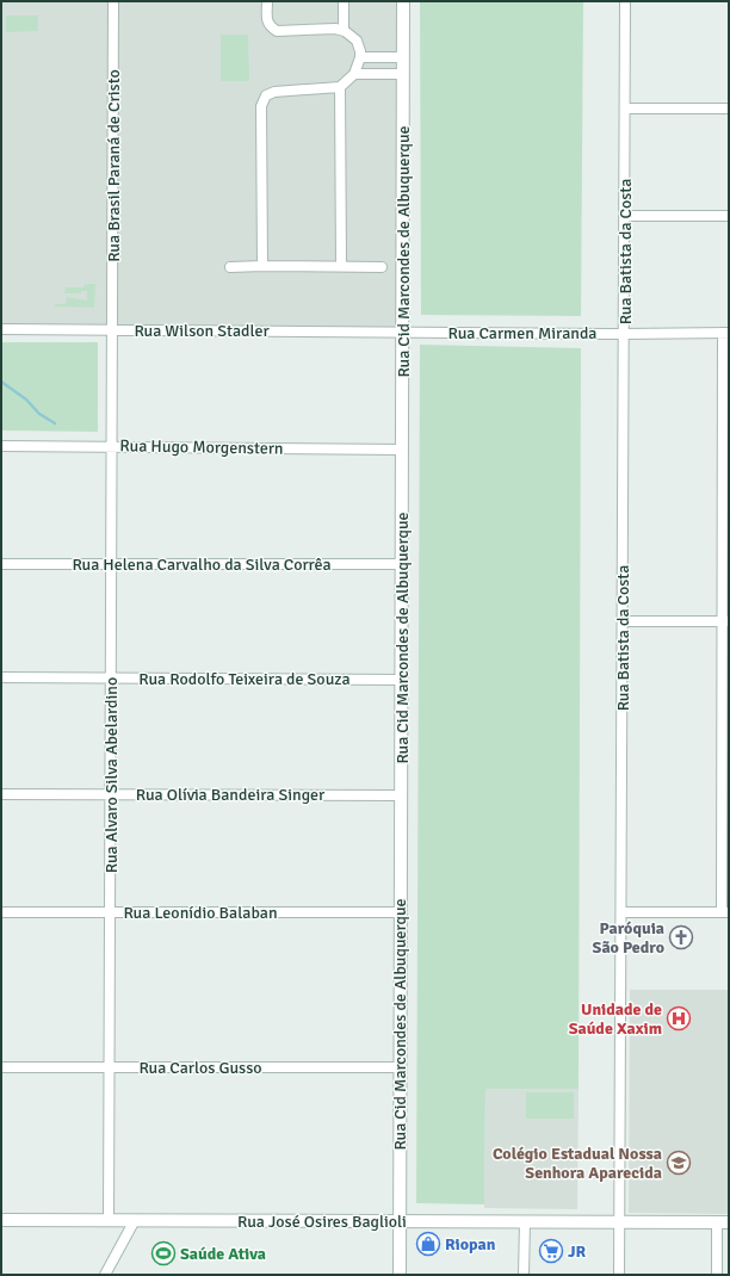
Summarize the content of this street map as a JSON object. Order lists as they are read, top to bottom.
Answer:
{
  "streets": {
    "street": [
      "Rua Brasil Paraná de Cristo",
      "Rua Cid Marcondes de Albuquerque",
      "Rua Batista da Costa",
      "Rua Wilson Stadler",
      "Rua Carmen Miranda",
      "Rua Hugo Morgenstern",
      "Rua Helena Carvalho da Silva Corrêa",
      "Rua Rodolfo Teixeira de Souza",
      "Rua Alvaro Silva Abelardino",
      "Rua Olívia Bandeira Singer",
      "Rua Leonídio Balaban",
      "Rua Carlos Gusso",
      "Rua José Osires Baglioli"
    ]
  },
  "crossings": [
    ["Rua Brasil Paraná de Cristo", "Rua Wilson Stadler"],
    ["Rua Brasil Paraná de Cristo", "Rua Alvaro Silva Abelardino"],
    ["Rua Cid Marcondes de Albuquerque", "Rua Wilson Stadler"],
    ["Rua Cid Marcondes de Albuquerque", "Rua Carmen Miranda"],
    ["Rua Cid Marcondes de Albuquerque", "Rua Hugo Morgenstern"],
    ["Rua Cid Marcondes de Albuquerque", "Rua Helena Carvalho da Silva Corrêa"],
    ["Rua Cid Marcondes de Albuquerque", "Rua Rodolfo Teixeira de Souza"],
    ["Rua Cid Marcondes de Albuquerque", "Rua Olívia Bandeira Singer"],
    ["Rua Cid Marcondes de Albuquerque", "Rua Leonídio Balaban"],
    ["Rua Cid Marcondes de Albuquerque", "Rua Carlos Gusso"],
    ["Rua Cid Marcondes de Albuquerque", "Rua José Osires Baglioli"],
    ["Rua Batista da Costa", "Rua Carmen Miranda"],
    ["Rua Batista da Costa", "Rua José Osires Baglioli"],
    ["Rua Wilson Stadler", "Rua Carmen Miranda"],
    ["Rua Wilson Stadler", "Rua Alvaro Silva Abelardino"],
    ["Rua Hugo Morgenstern", "Rua Alvaro Silva Abelardino"],
    ["Rua Helena Carvalho da Silva Corrêa", "Rua Alvaro Silva Abelardino"],
    ["Rua Rodolfo Teixeira de Souza", "Rua Alvaro Silva Abelardino"],
    ["Rua Alvaro Silva Abelardino", "Rua Olívia Bandeira Singer"],
    ["Rua Alvaro Silva Abelardino", "Rua Leonídio Balaban"],
    ["Rua Alvaro Silva Abelardino", "Rua Carlos Gusso"],
    ["Rua Alvaro Silva Abelardino", "Rua José Osires Baglioli"]
  ],
  "places": {
    "church": ["Paróquia São Pedro"],
    "hospital": ["Unidade de Saúde Xaxim"],
    "school or university": ["Colégio Estadual Nossa Senhora Aparecida"],
    "shop": ["Riopan"],
    "supermarket": ["JR"],
    "sports": ["Saúde Ativa"]
  }
}
